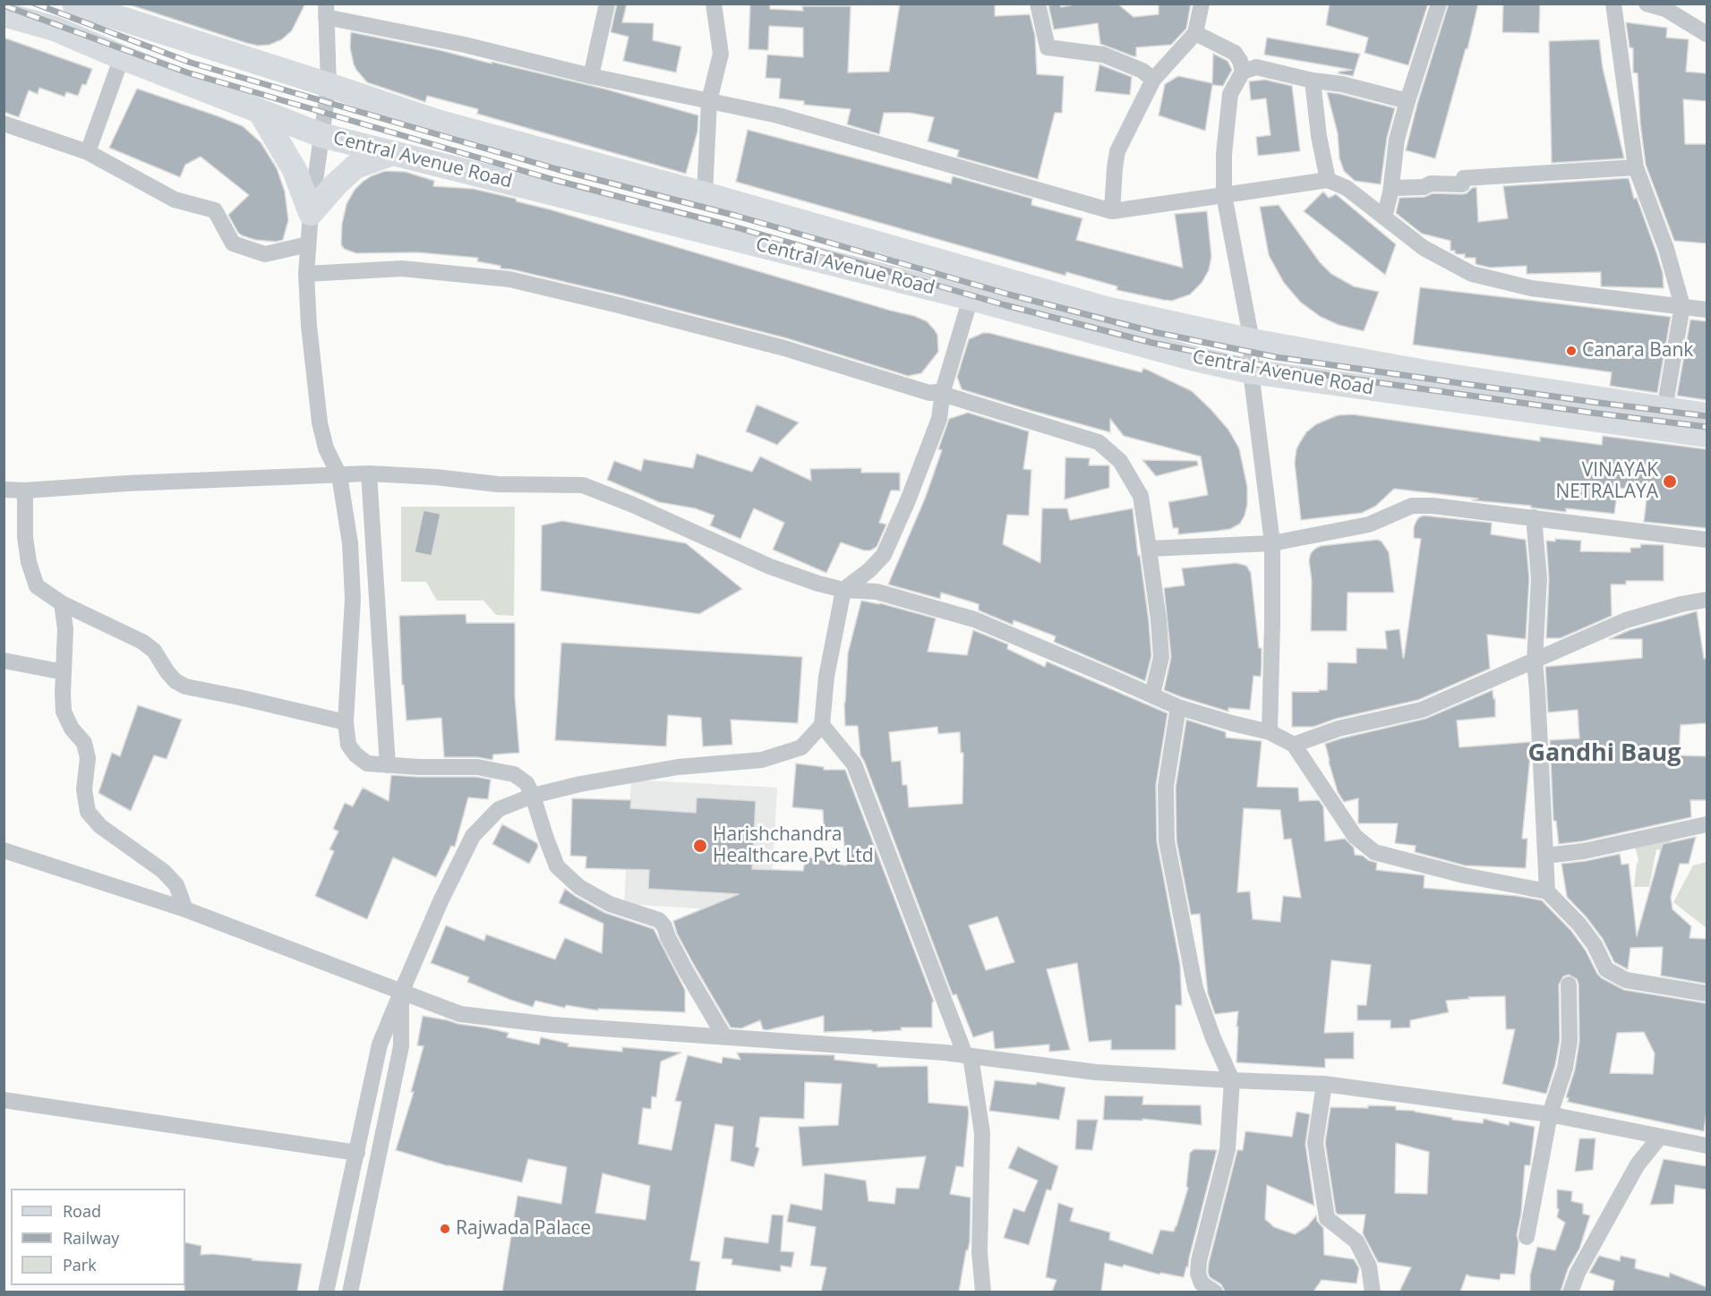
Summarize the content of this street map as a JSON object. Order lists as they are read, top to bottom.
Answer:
{
  "streets": {
    "main road": ["Central Avenue Road"]
  },
  "districts": ["Gandhi Baug"],
  "places": [
    "Canara Bank",
    "VINAYAK NETRALAYA",
    "Harishchandra Healthcare Pvt Ltd",
    "Rajwada Palace"
  ],
  "legend": ["Road", "Railway", "Park"]
}
